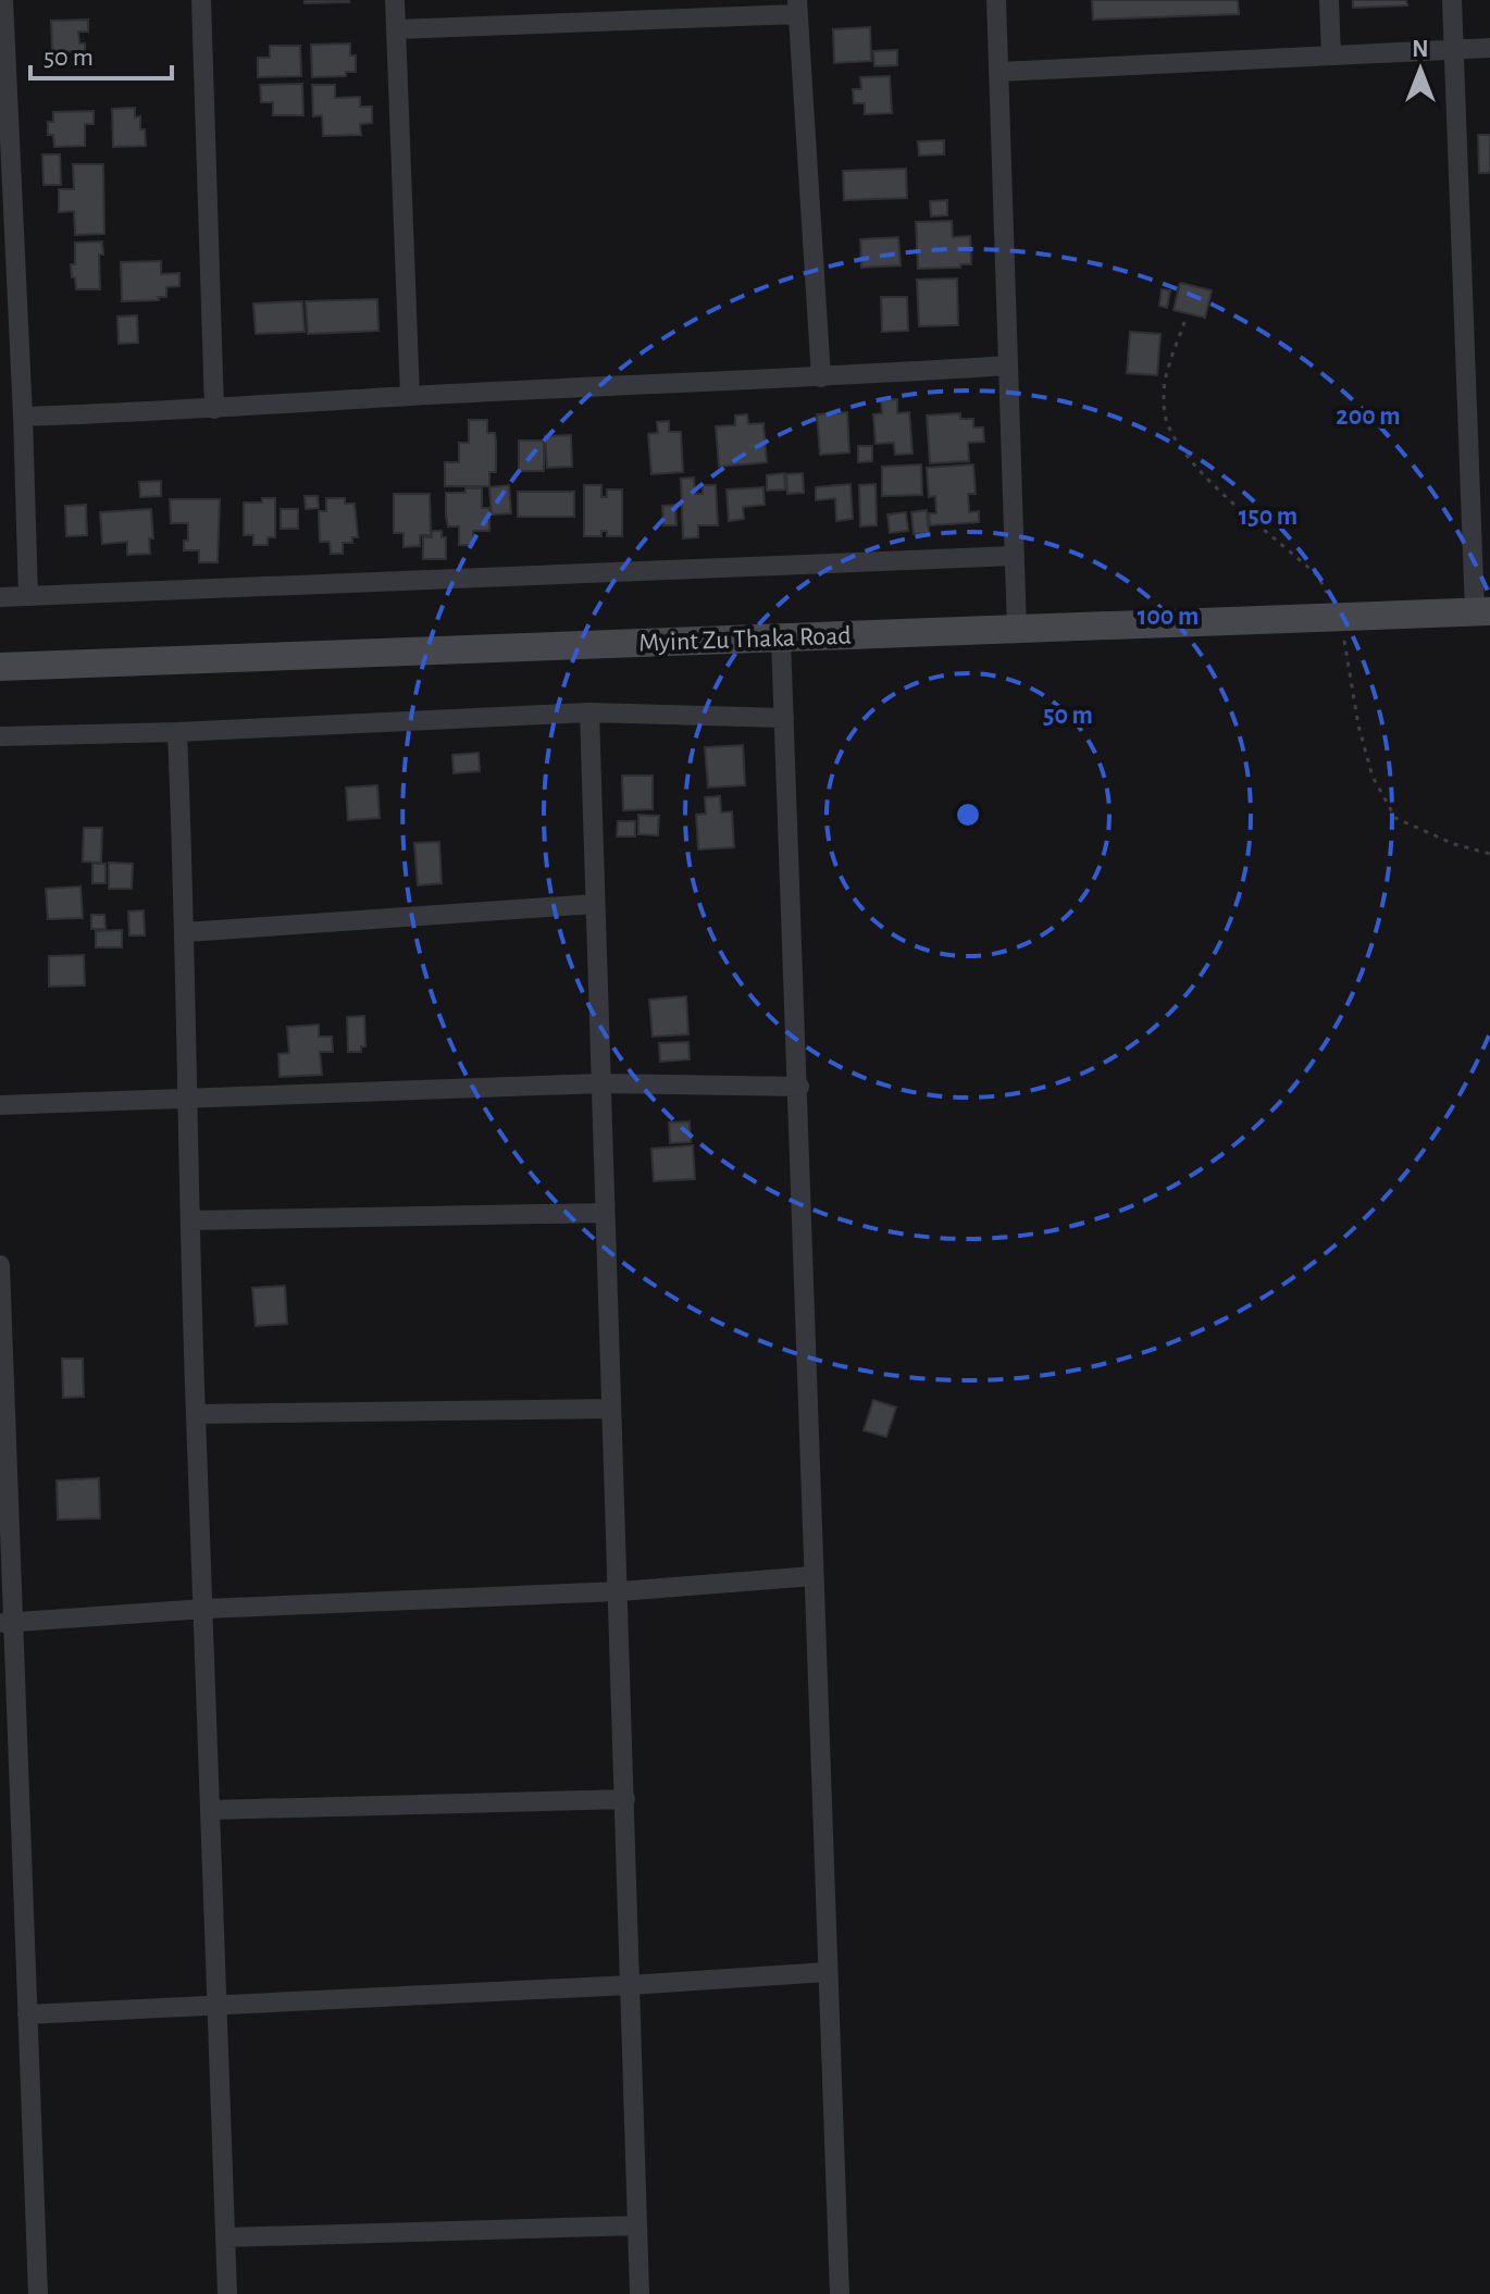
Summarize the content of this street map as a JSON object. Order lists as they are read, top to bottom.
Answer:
{
  "streets": {
    "street": ["Myint Zu Thaka Road"]
  },
  "scale_bar": "50 m",
  "north": "top",
  "rings": [
    "200 m",
    "150 m",
    "100 m",
    "50 m"
  ]
}
